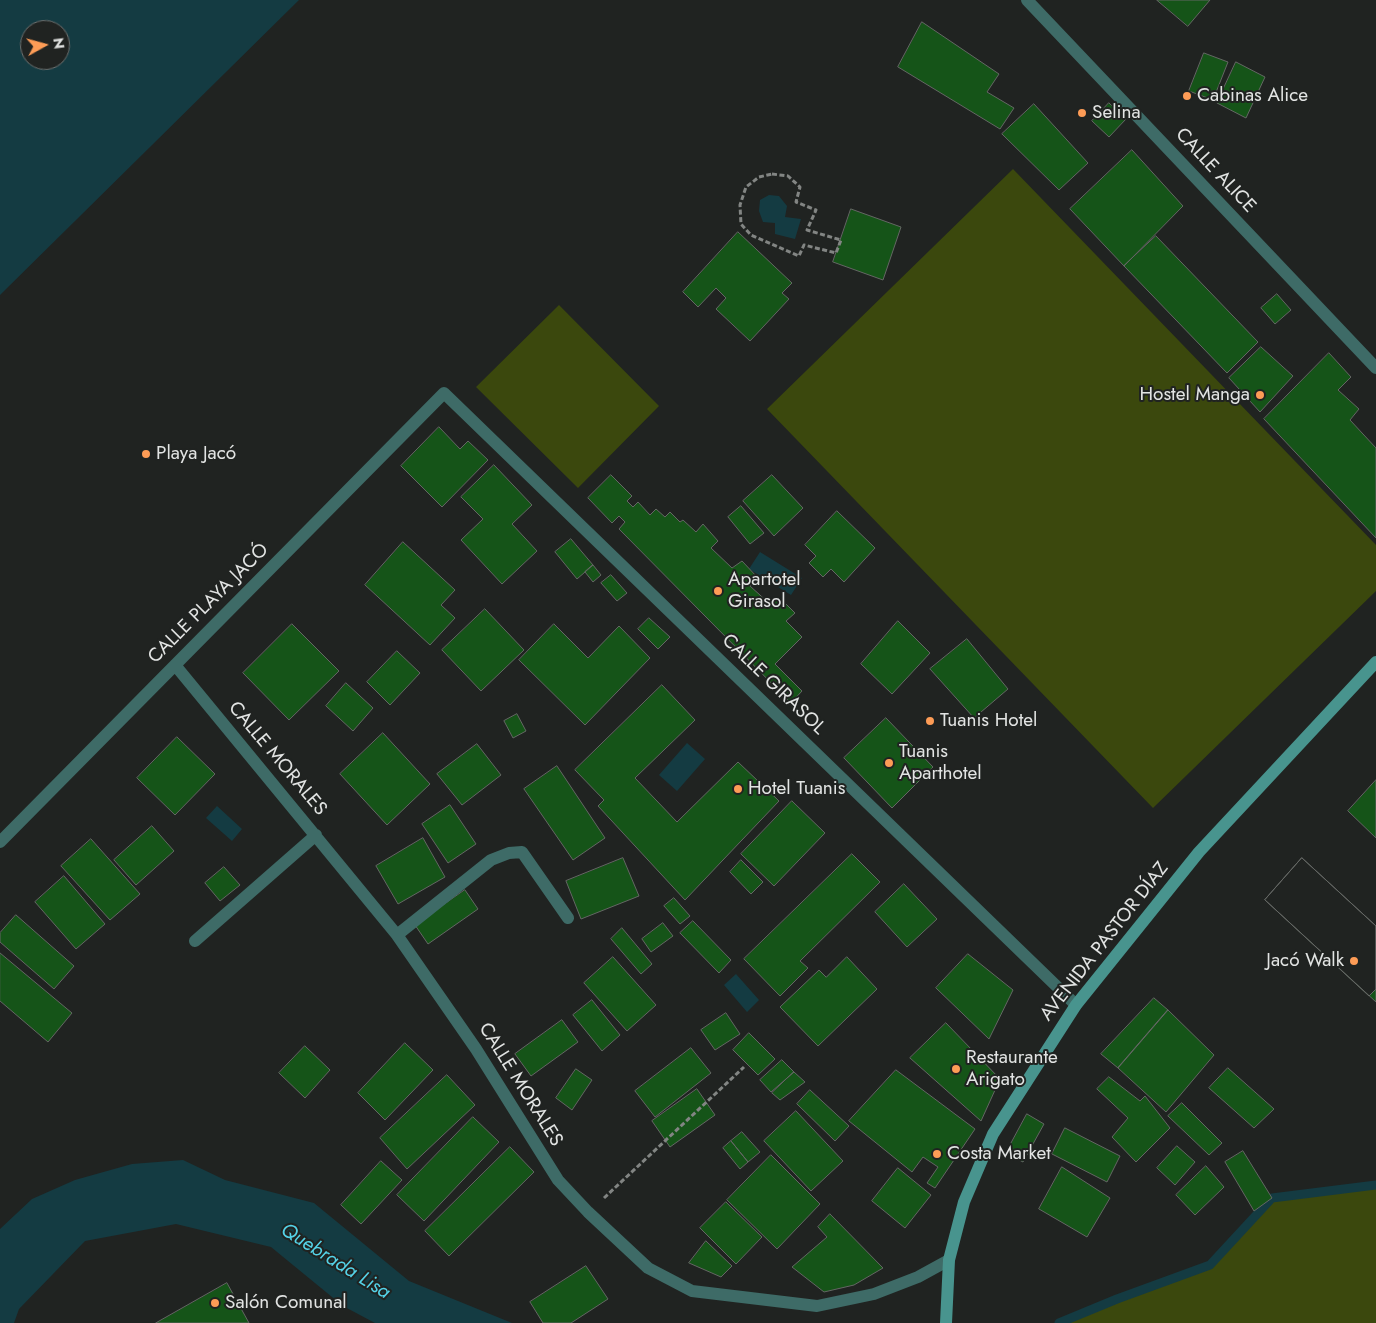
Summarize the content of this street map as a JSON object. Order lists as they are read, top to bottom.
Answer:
{
  "streets": {
    "street": [
      "CALLE ALICE",
      "CALLE PLAYA JACÓ",
      "CALLE GIRASOL",
      "CALLE MORALES",
      "AVENIDA PASTOR DÍAZ"
    ]
  },
  "crossings": [
    ["CALLE PLAYA JACÓ", "CALLE GIRASOL"],
    ["CALLE PLAYA JACÓ", "CALLE MORALES"],
    ["CALLE GIRASOL", "AVENIDA PASTOR DÍAZ"],
    ["CALLE MORALES", "AVENIDA PASTOR DÍAZ"]
  ],
  "water": ["Quebrada Lisa"],
  "places": [
    "Cabinas Alice",
    "Selina",
    "Hostel Manga",
    "Playa Jacó",
    "Apartotel Girasol",
    "Tuanis Hotel",
    "Tuanis Aparthotel",
    "Hotel Tuanis",
    "Jacó Walk",
    "Restaurante Arigato",
    "Costa Market",
    "Salón Comunal"
  ],
  "north": "right"
}
